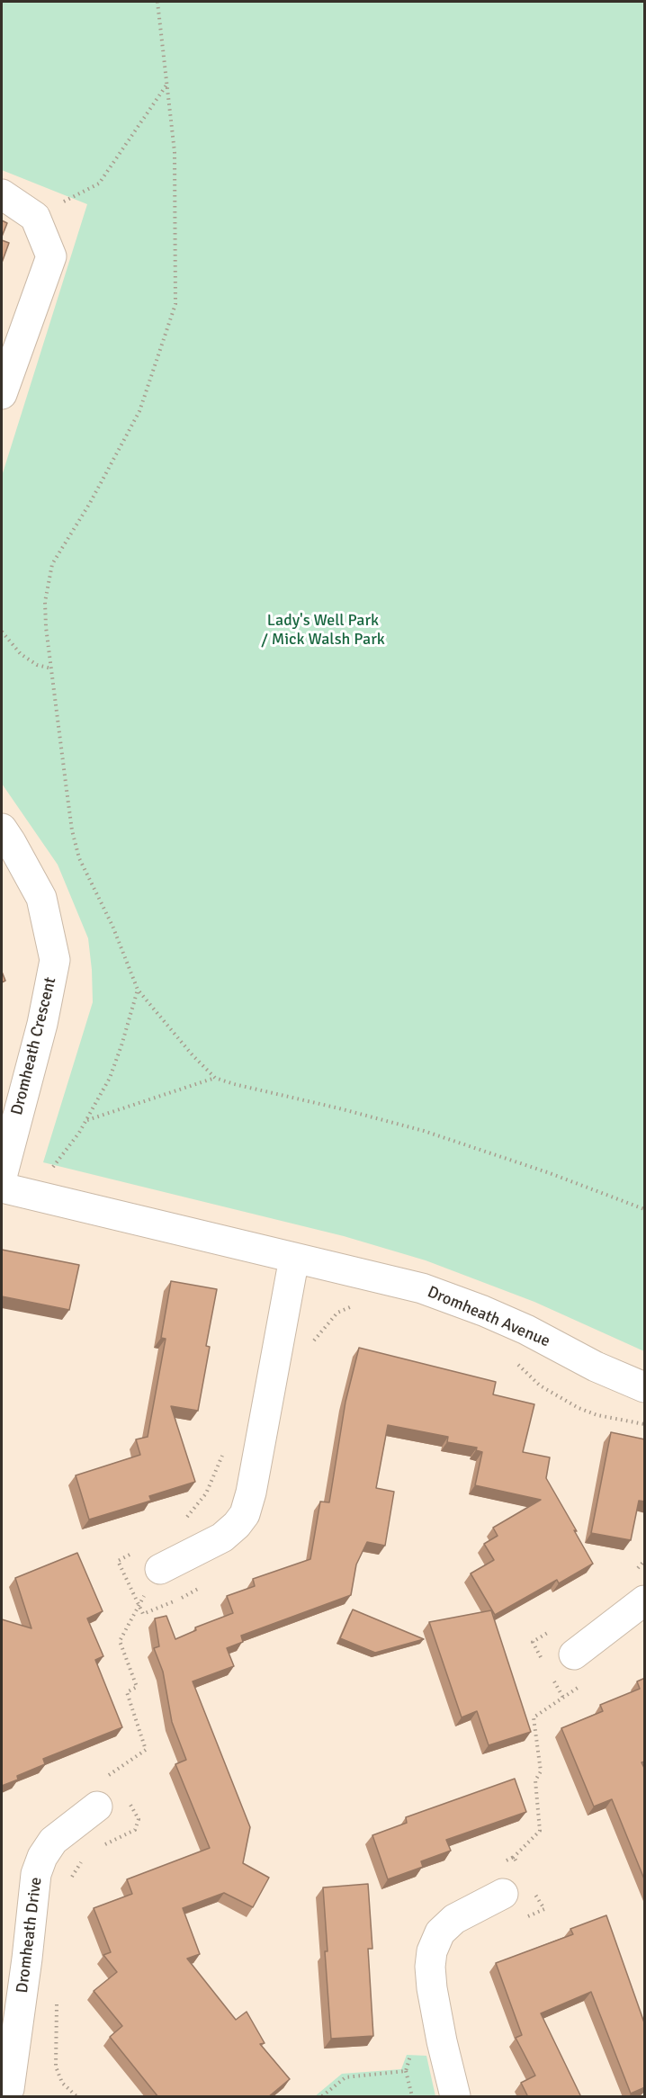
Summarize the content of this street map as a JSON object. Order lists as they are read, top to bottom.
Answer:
{
  "streets": {
    "street": ["Dromheath Crescent", "Dromheath Avenue", "Dromheath Drive"]
  },
  "parks": ["Lady's Well Park / Mick Walsh Park"]
}
